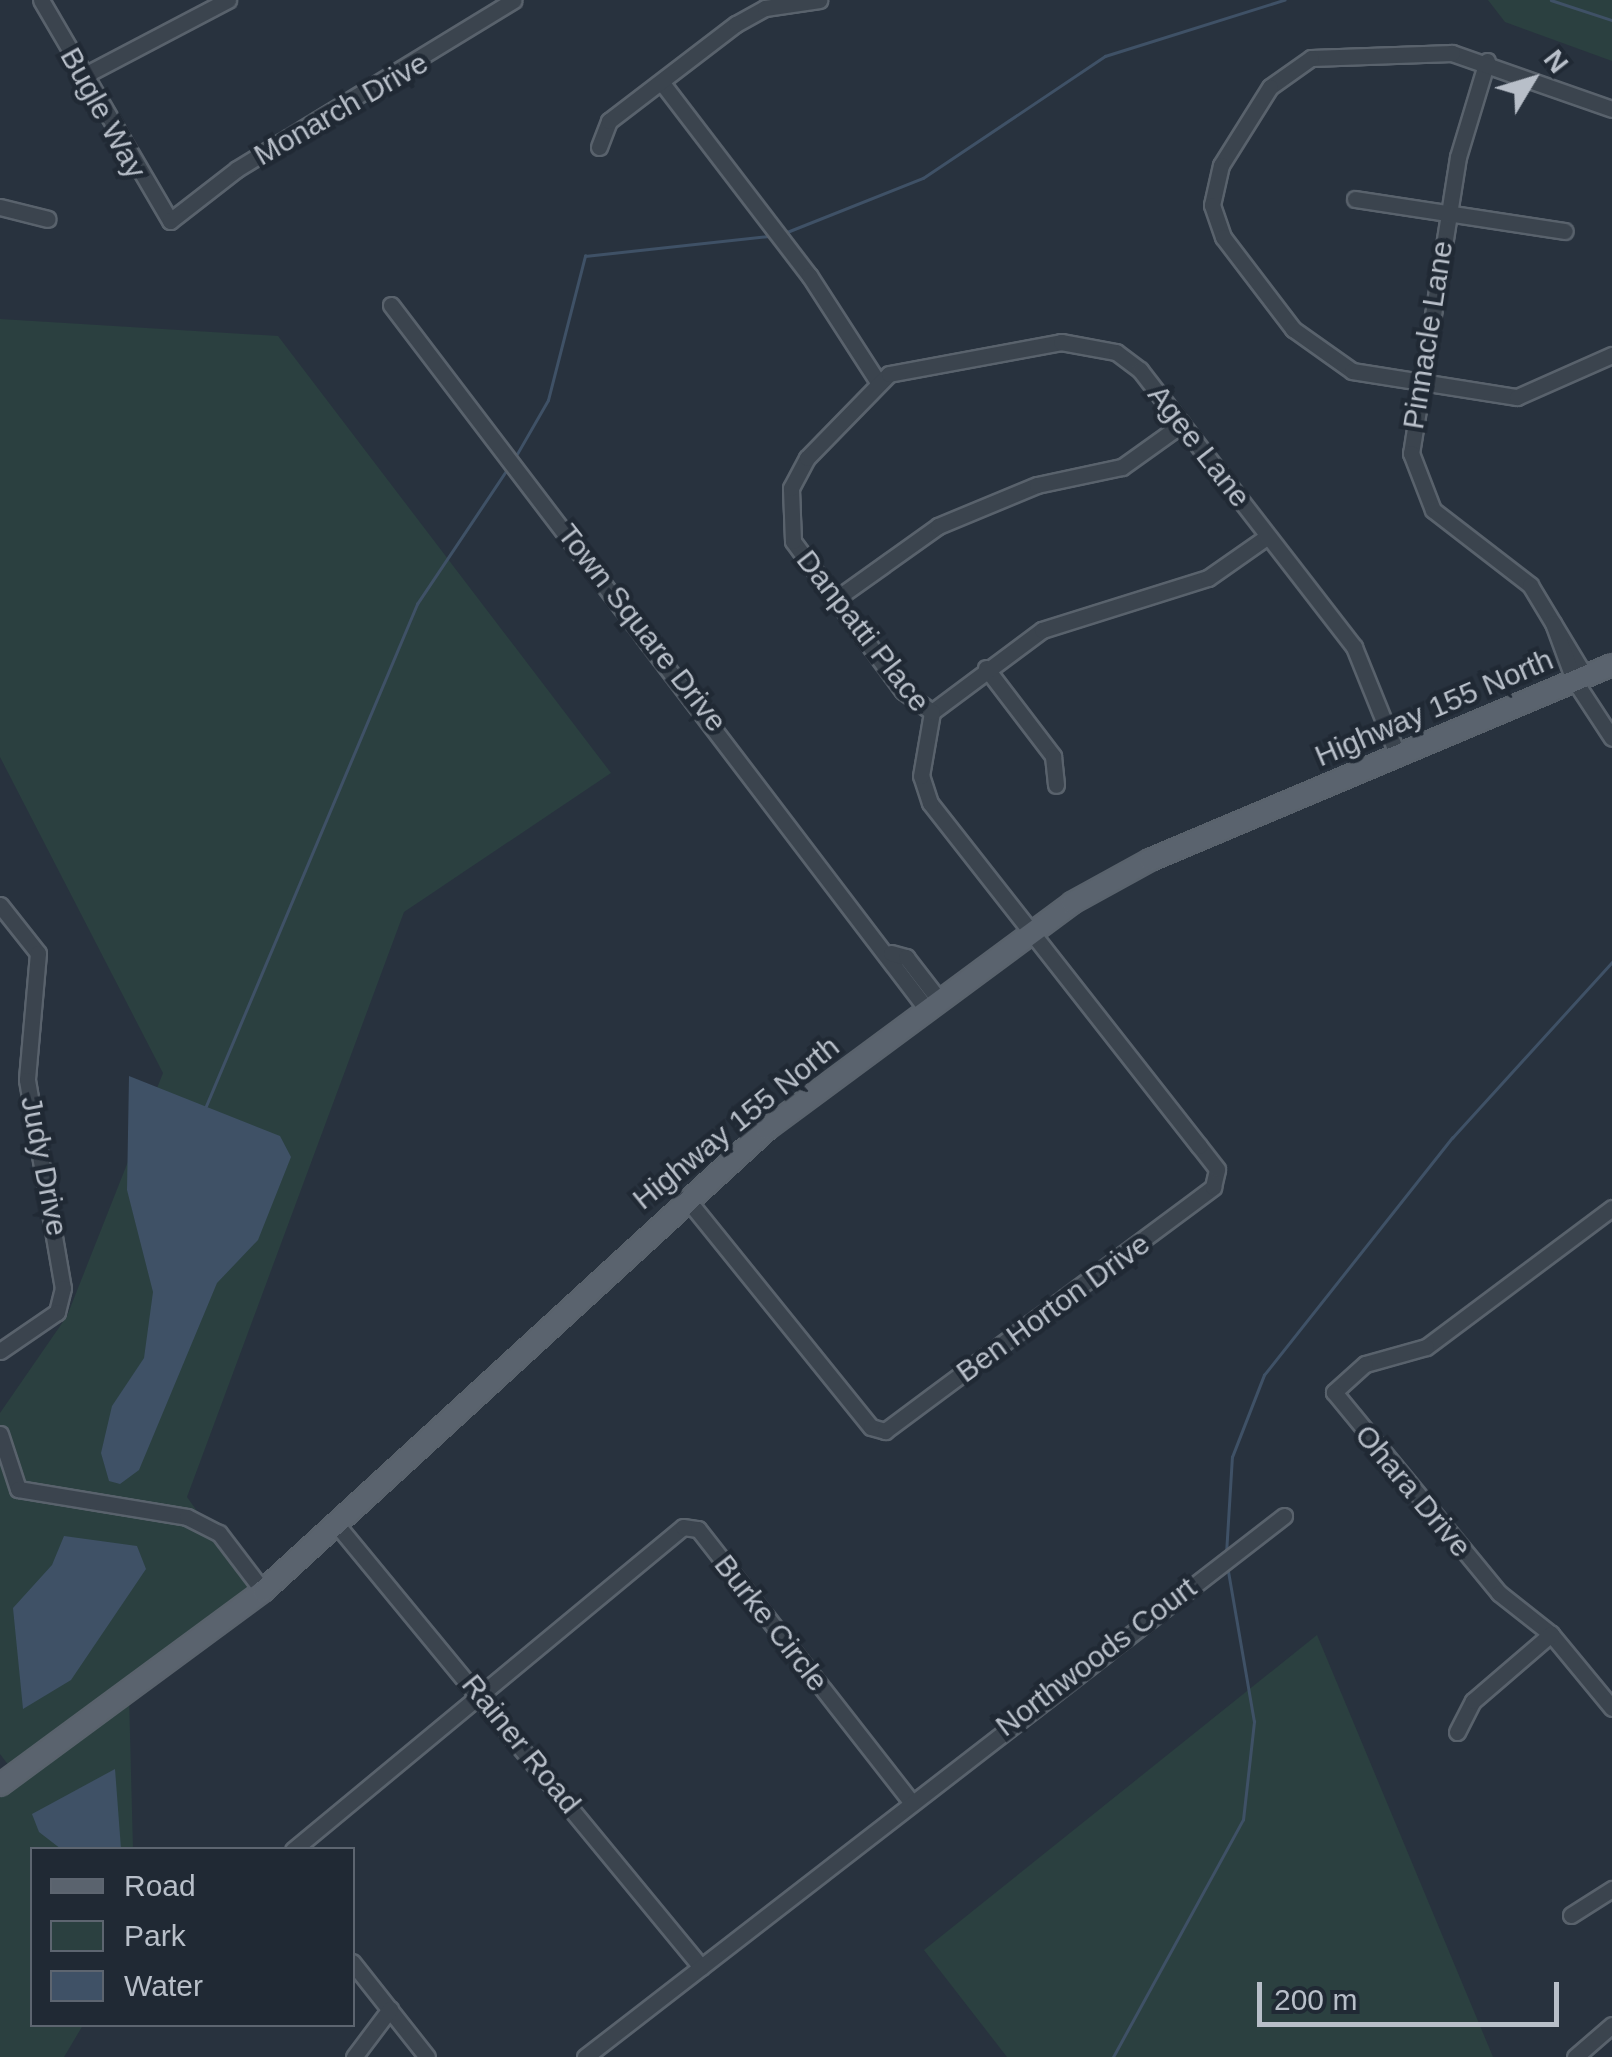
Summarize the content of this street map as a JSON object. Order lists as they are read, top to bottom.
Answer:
{
  "streets": {
    "main road": ["Highway 155 North"],
    "street": [
      "Monarch Drive",
      "Bugle Way",
      "Pinnacle Lane",
      "Agee Lane",
      "Town Square Drive",
      "Danpatti Place",
      "Judy Drive",
      "Ben Horton Drive",
      "Ohara Drive",
      "Burke Circle",
      "Northwoods Court",
      "Rainer Road"
    ]
  },
  "crossings": [
    ["Monarch Drive", "Bugle Way"],
    ["Pinnacle Lane", "Highway 155 North"],
    ["Agee Lane", "Danpatti Place"],
    ["Agee Lane", "Highway 155 North"],
    ["Town Square Drive", "Highway 155 North"],
    ["Danpatti Place", "Highway 155 North"],
    ["Danpatti Place", "Ben Horton Drive"],
    ["Highway 155 North", "Ben Horton Drive"],
    ["Highway 155 North", "Rainer Road"],
    ["Burke Circle", "Northwoods Court"],
    ["Burke Circle", "Rainer Road"]
  ],
  "legend": ["Road", "Park", "Water"],
  "scale_bar": "200 m",
  "north": "top right"
}
